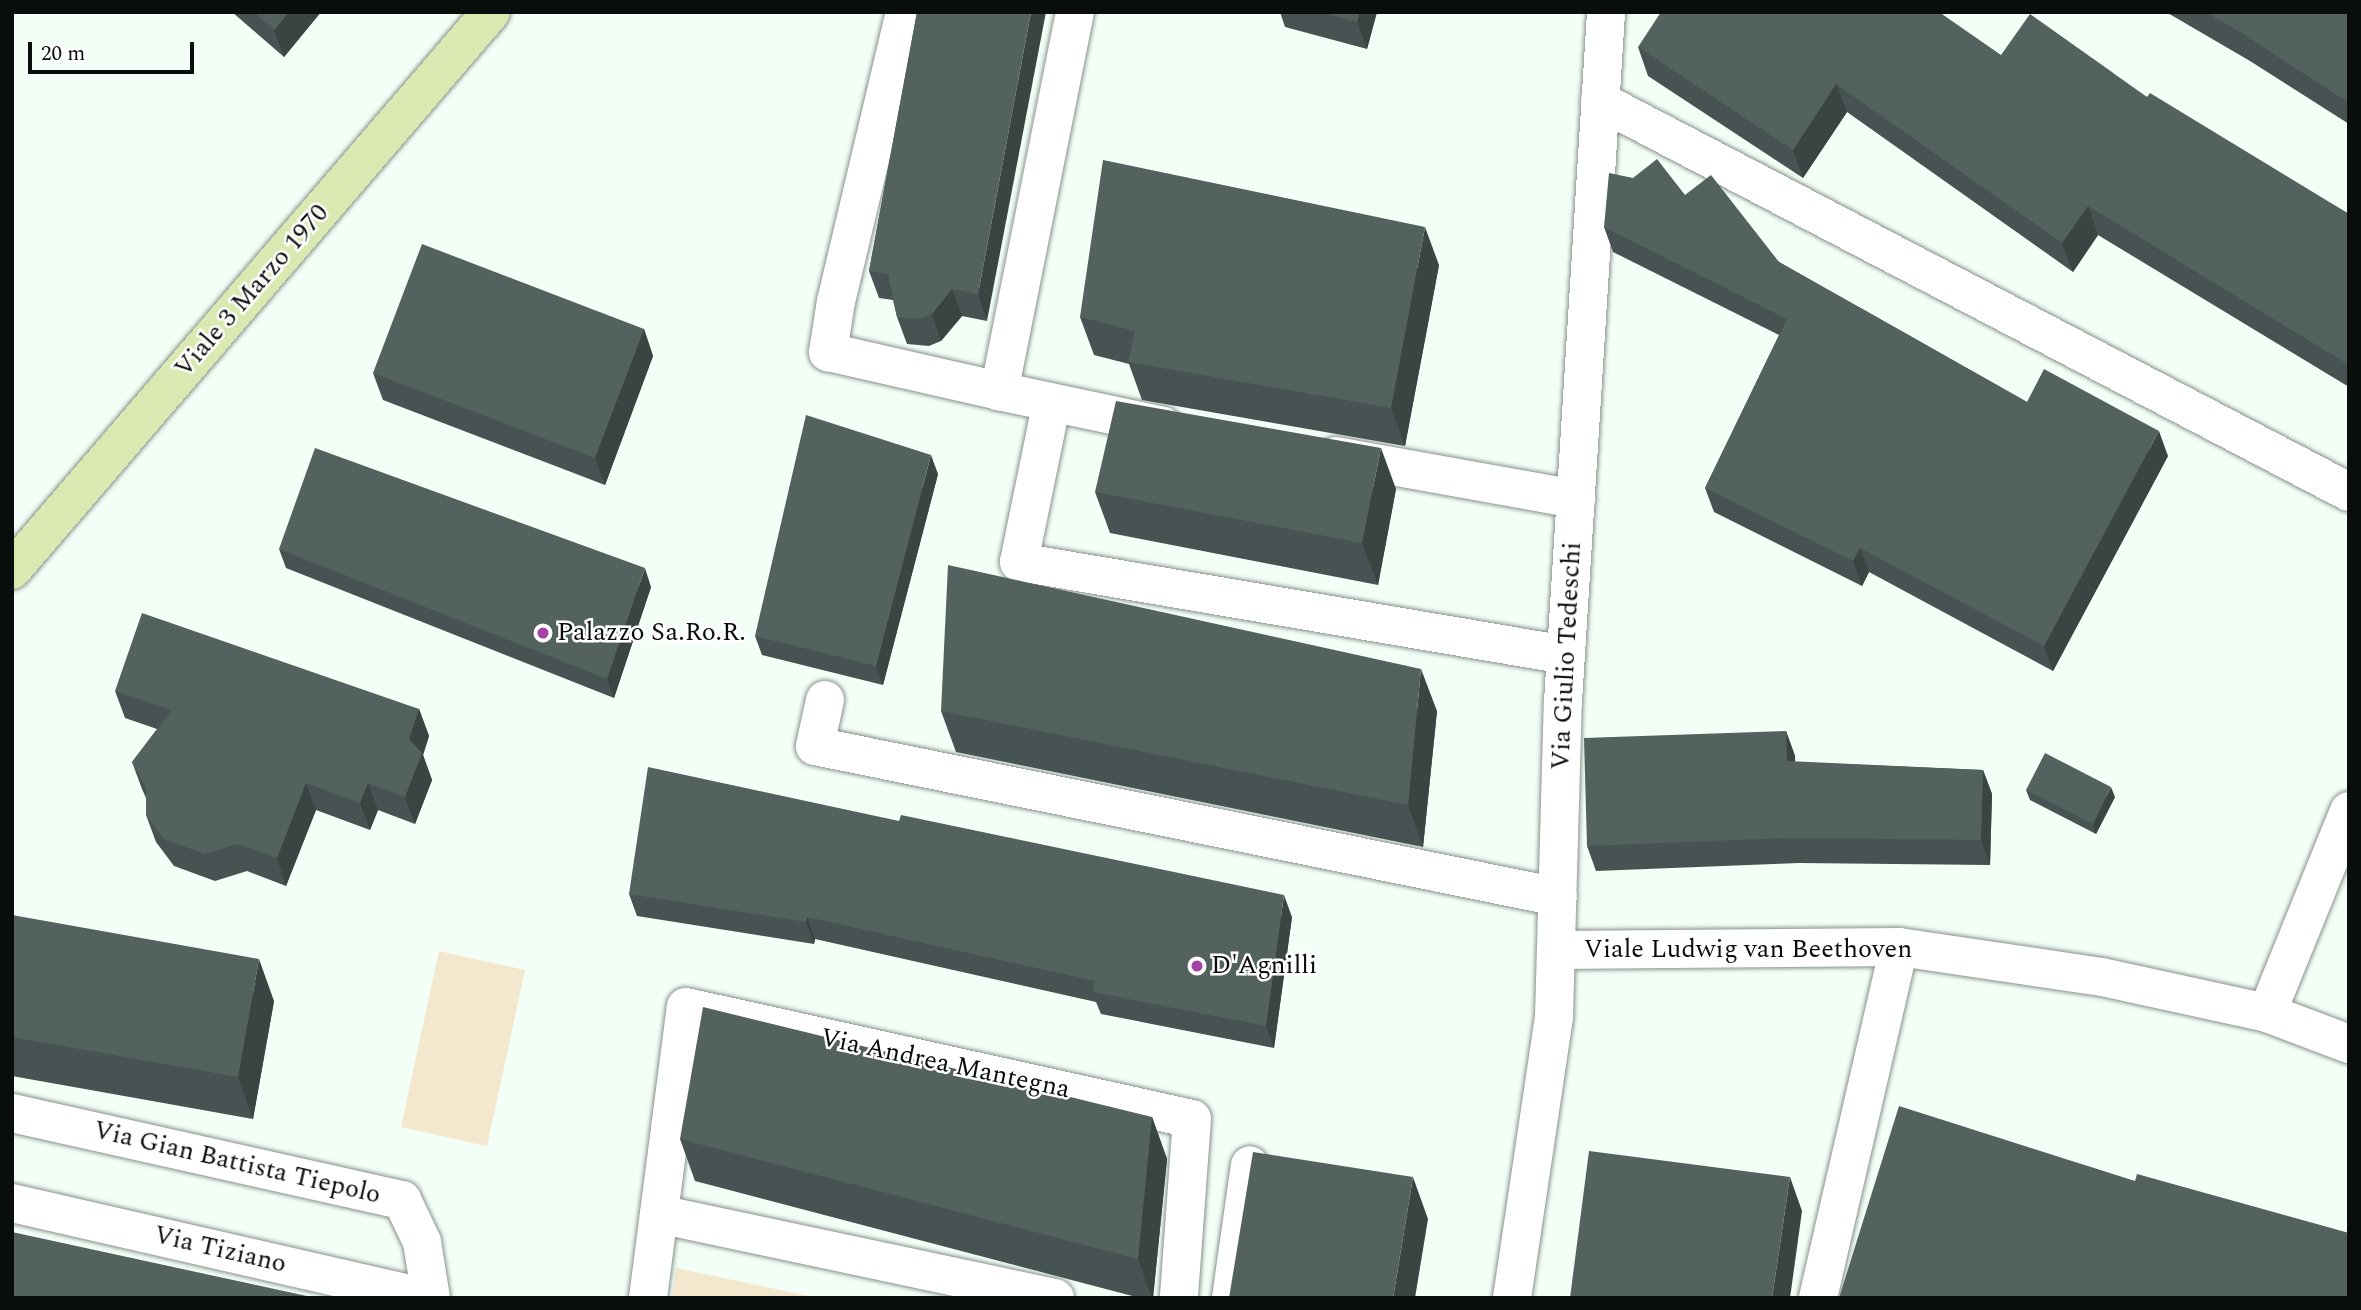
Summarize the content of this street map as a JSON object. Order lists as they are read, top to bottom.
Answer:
{
  "streets": {
    "main road": ["Viale 3 Marzo 1970"],
    "street": [
      "Via Giulio Tedeschi",
      "Viale Ludwig van Beethoven",
      "Via Andrea Mantegna",
      "Via Gian Battista Tiepolo",
      "Via Tiziano"
    ]
  },
  "crossings": [
    ["Via Giulio Tedeschi", "Viale Ludwig van Beethoven"],
    ["Via Gian Battista Tiepolo", "Via Tiziano"]
  ],
  "places": ["Palazzo Sa.Ro.R.", "D'Agnilli"],
  "scale_bar": "20 m"
}
